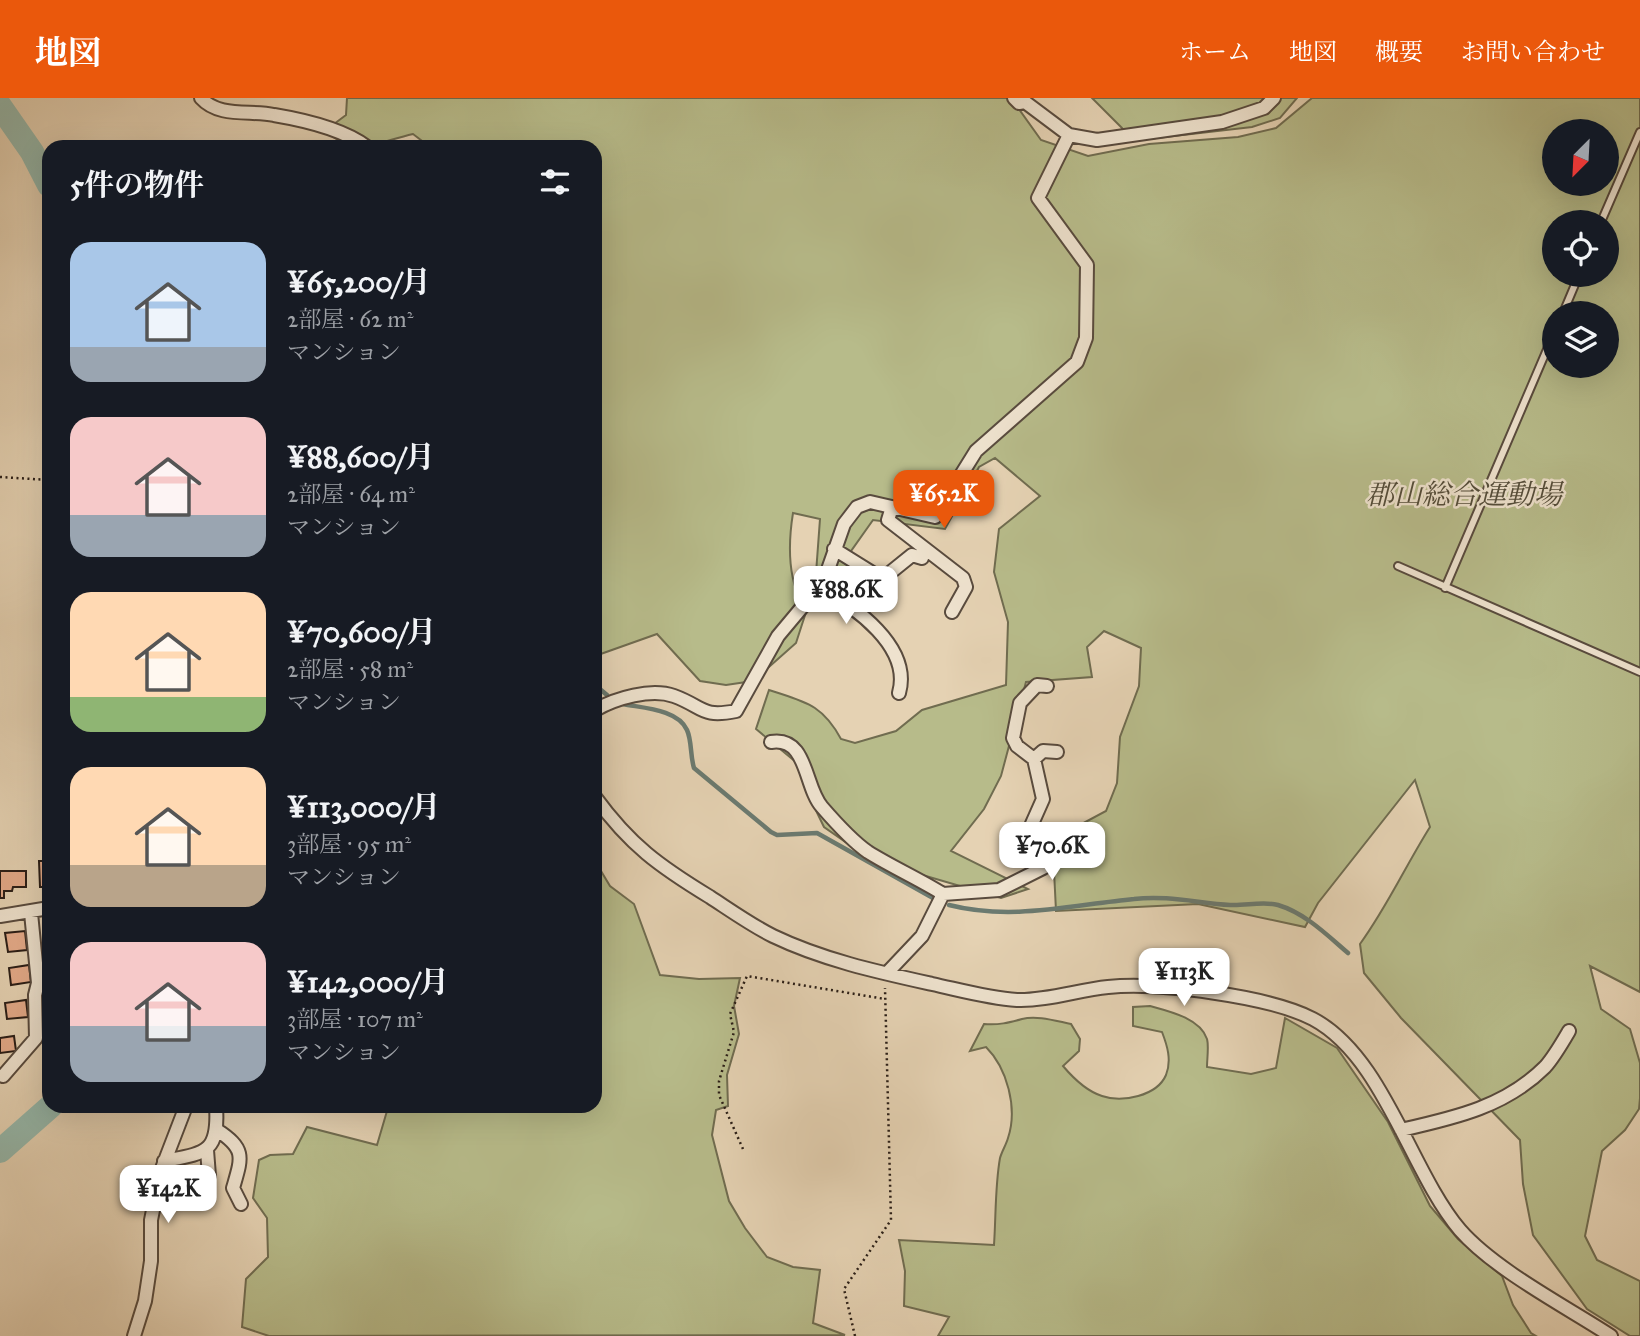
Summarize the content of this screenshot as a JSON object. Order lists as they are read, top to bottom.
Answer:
{
  "parks": ["郡山総合運動場"],
  "north": "bottom left",
  "page": {
    "header": "地図",
    "nav": [
      "ホーム",
      "地図",
      "概要",
      "お問い合わせ"
    ],
    "heading": "5件の物件",
    "list": [
      {
        "name": "¥65,200/月",
        "note": "2部屋 · 62 m² · マンション"
      },
      {
        "name": "¥88,600/月",
        "note": "2部屋 · 64 m² · マンション"
      },
      {
        "name": "¥70,600/月",
        "note": "2部屋 · 58 m² · マンション"
      },
      {
        "name": "¥113,000/月",
        "note": "3部屋 · 95 m² · マンション"
      },
      {
        "name": "¥142,000/月",
        "note": "3部屋 · 107 m² · マンション"
      }
    ],
    "price": [
      "¥65.2K",
      "¥88.6K",
      "¥70.6K",
      "¥113K",
      "¥142K"
    ]
  }
}
